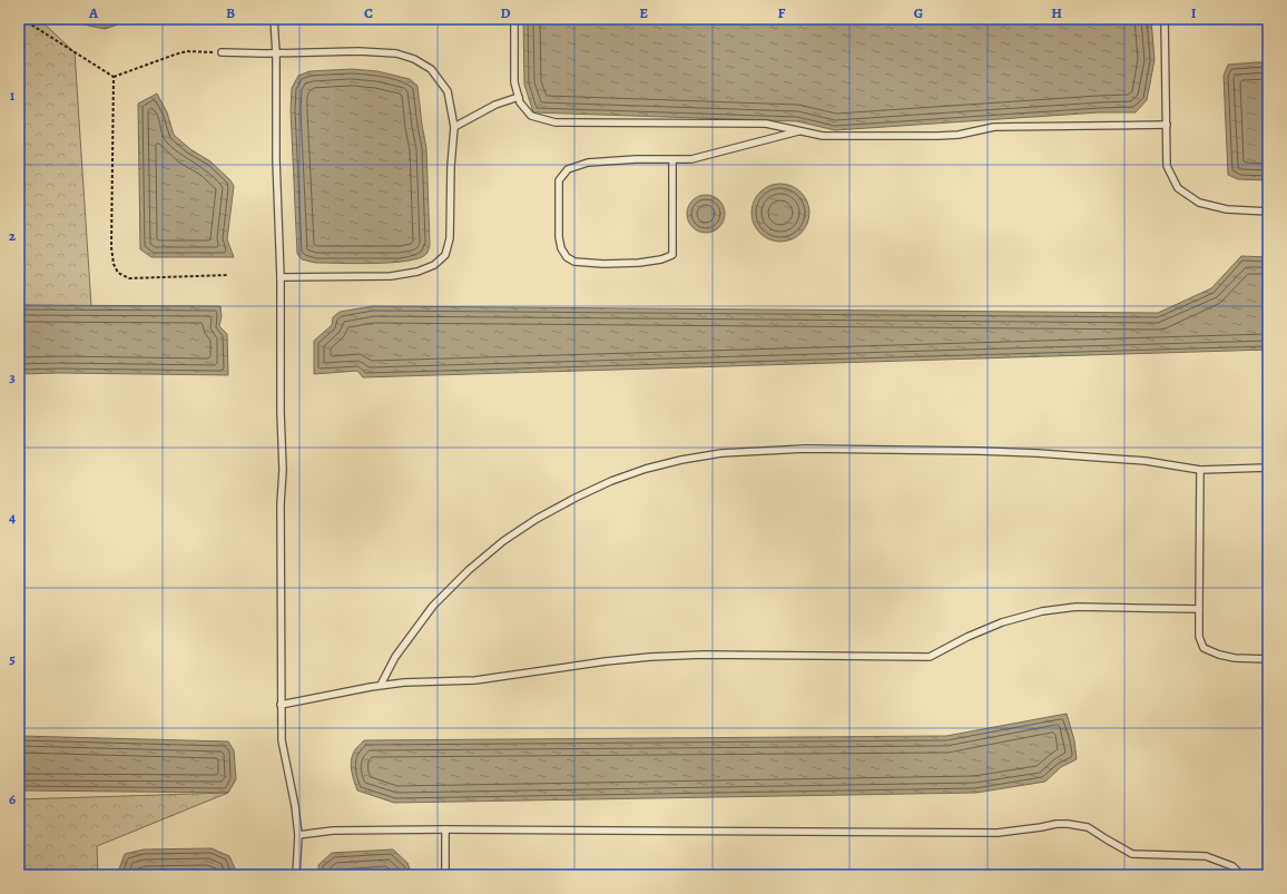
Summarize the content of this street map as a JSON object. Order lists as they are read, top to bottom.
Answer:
{
  "grid": {
    "columns": [
      "A",
      "B",
      "C",
      "D",
      "E",
      "F",
      "G",
      "H",
      "I"
    ],
    "rows": [
      "1",
      "2",
      "3",
      "4",
      "5",
      "6"
    ]
  }
}
